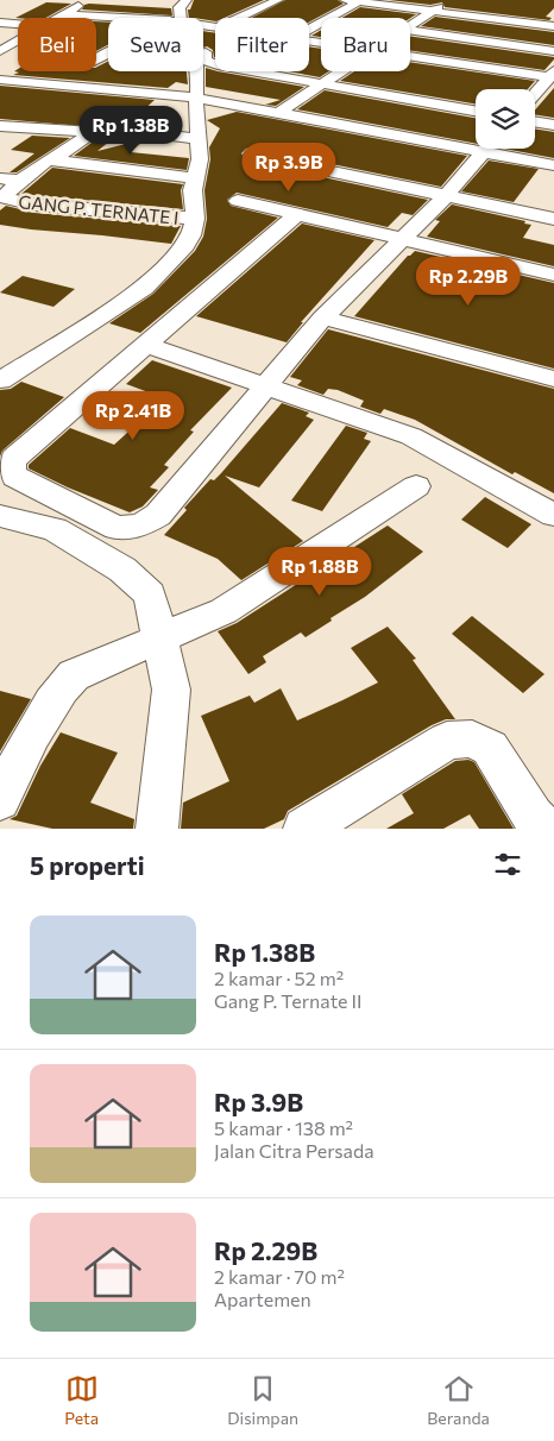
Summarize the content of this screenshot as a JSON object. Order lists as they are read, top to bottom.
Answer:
{
  "streets": {
    "street": ["GANG P. TERNATE I"]
  },
  "page": {
    "chip": [
      "Beli",
      "Sewa",
      "Filter",
      "Baru"
    ],
    "price": [
      "Rp 1.38B",
      "Rp 3.9B",
      "Rp 2.29B",
      "Rp 2.41B",
      "Rp 1.88B"
    ],
    "heading": "5 properti",
    "list": [
      {
        "name": "Rp 1.38B",
        "note": "2 kamar · 52 m² · Gang P. Ternate II"
      },
      {
        "name": "Rp 3.9B",
        "note": "5 kamar · 138 m² · Jalan Citra Persada"
      },
      {
        "name": "Rp 2.29B",
        "note": "2 kamar · 70 m² · Apartemen"
      }
    ],
    "tabs": ["Peta", "Disimpan", "Beranda"]
  }
}
